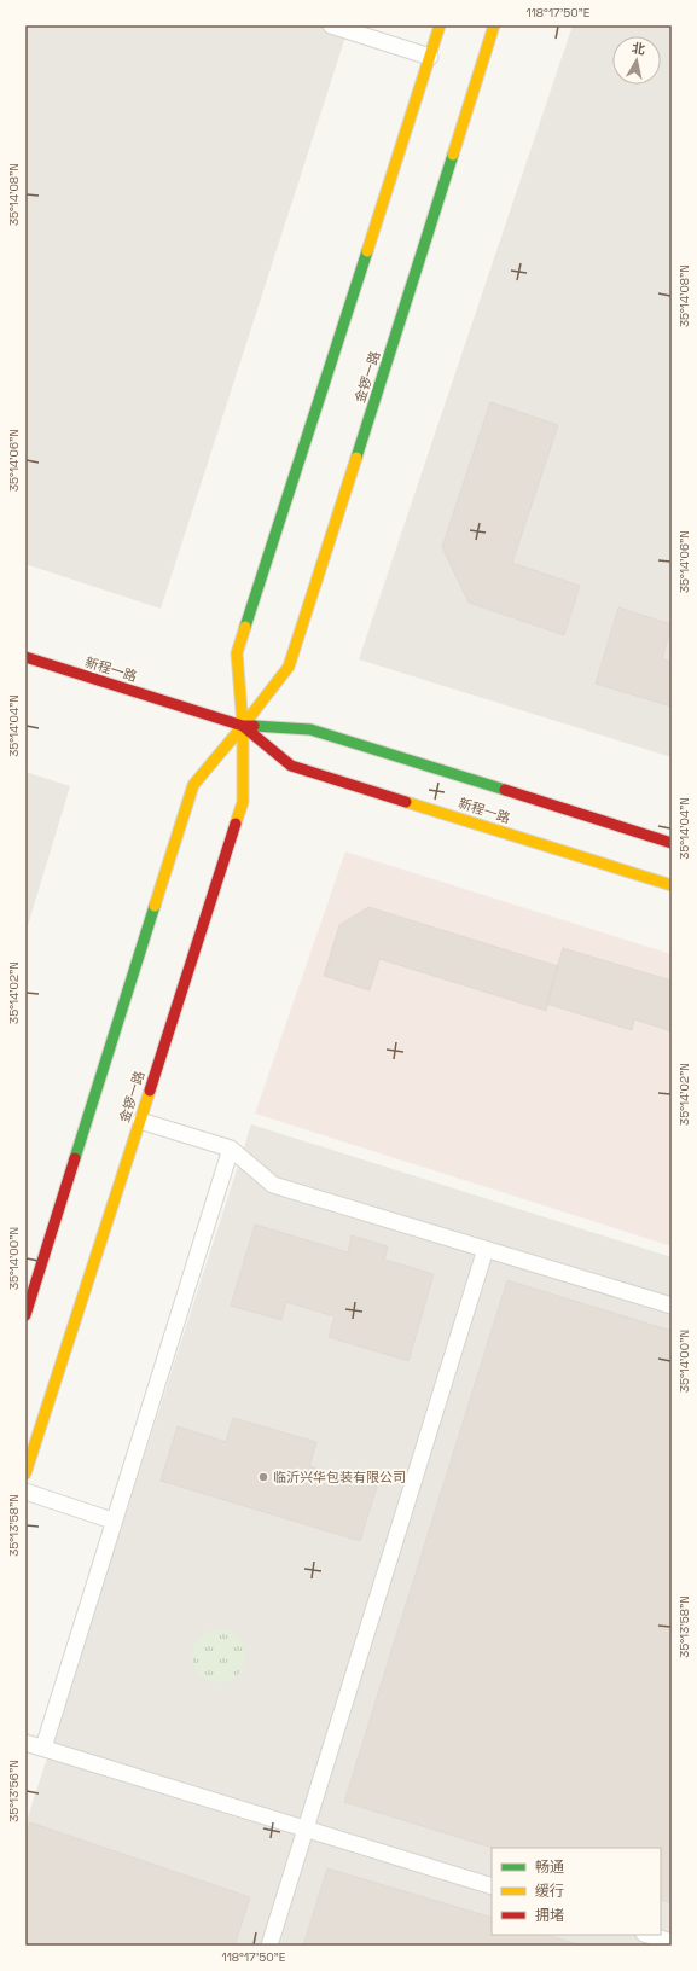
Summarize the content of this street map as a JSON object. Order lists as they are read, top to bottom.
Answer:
{
  "streets": {
    "main road": ["金锣一路", "新程一路"]
  },
  "crossings": [
    ["金锣一路", "新程一路"]
  ],
  "places": ["临沂兴华包装有限公司"],
  "legend": ["畅通", "缓行", "拥堵"],
  "north": "top",
  "coordinates": [
    "118°17'50\"E",
    "35°14'08\"N",
    "35°14'06\"N",
    "35°14'04\"N",
    "35°14'02\"N",
    "35°14'00\"N",
    "35°13'58\"N",
    "35°13'56\"N"
  ]
}
